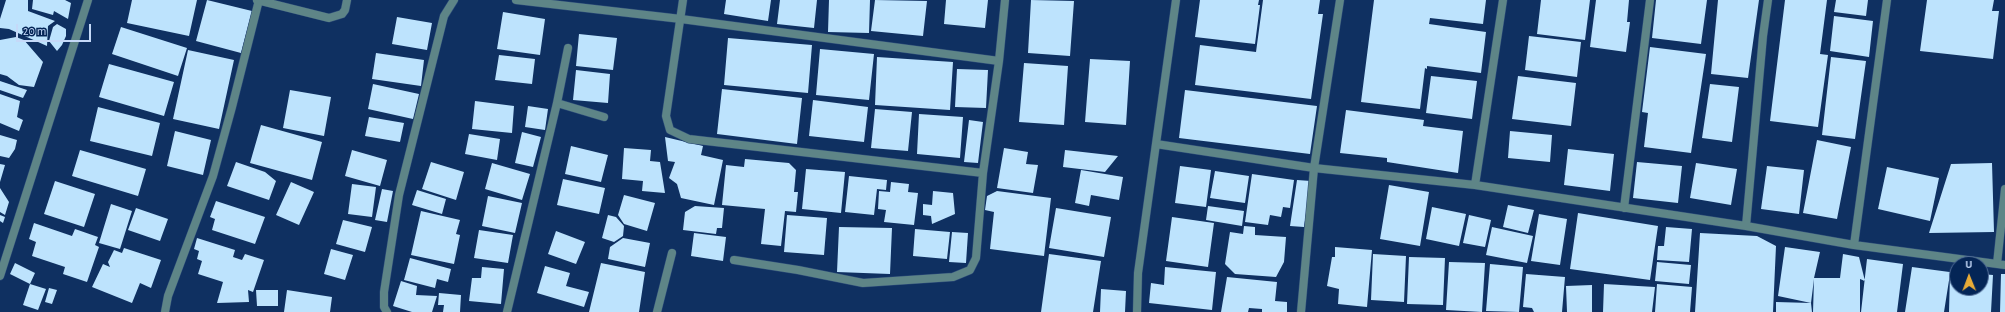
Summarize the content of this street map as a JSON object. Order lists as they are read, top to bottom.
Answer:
{
  "scale_bar": "20 m",
  "north": "top"
}
